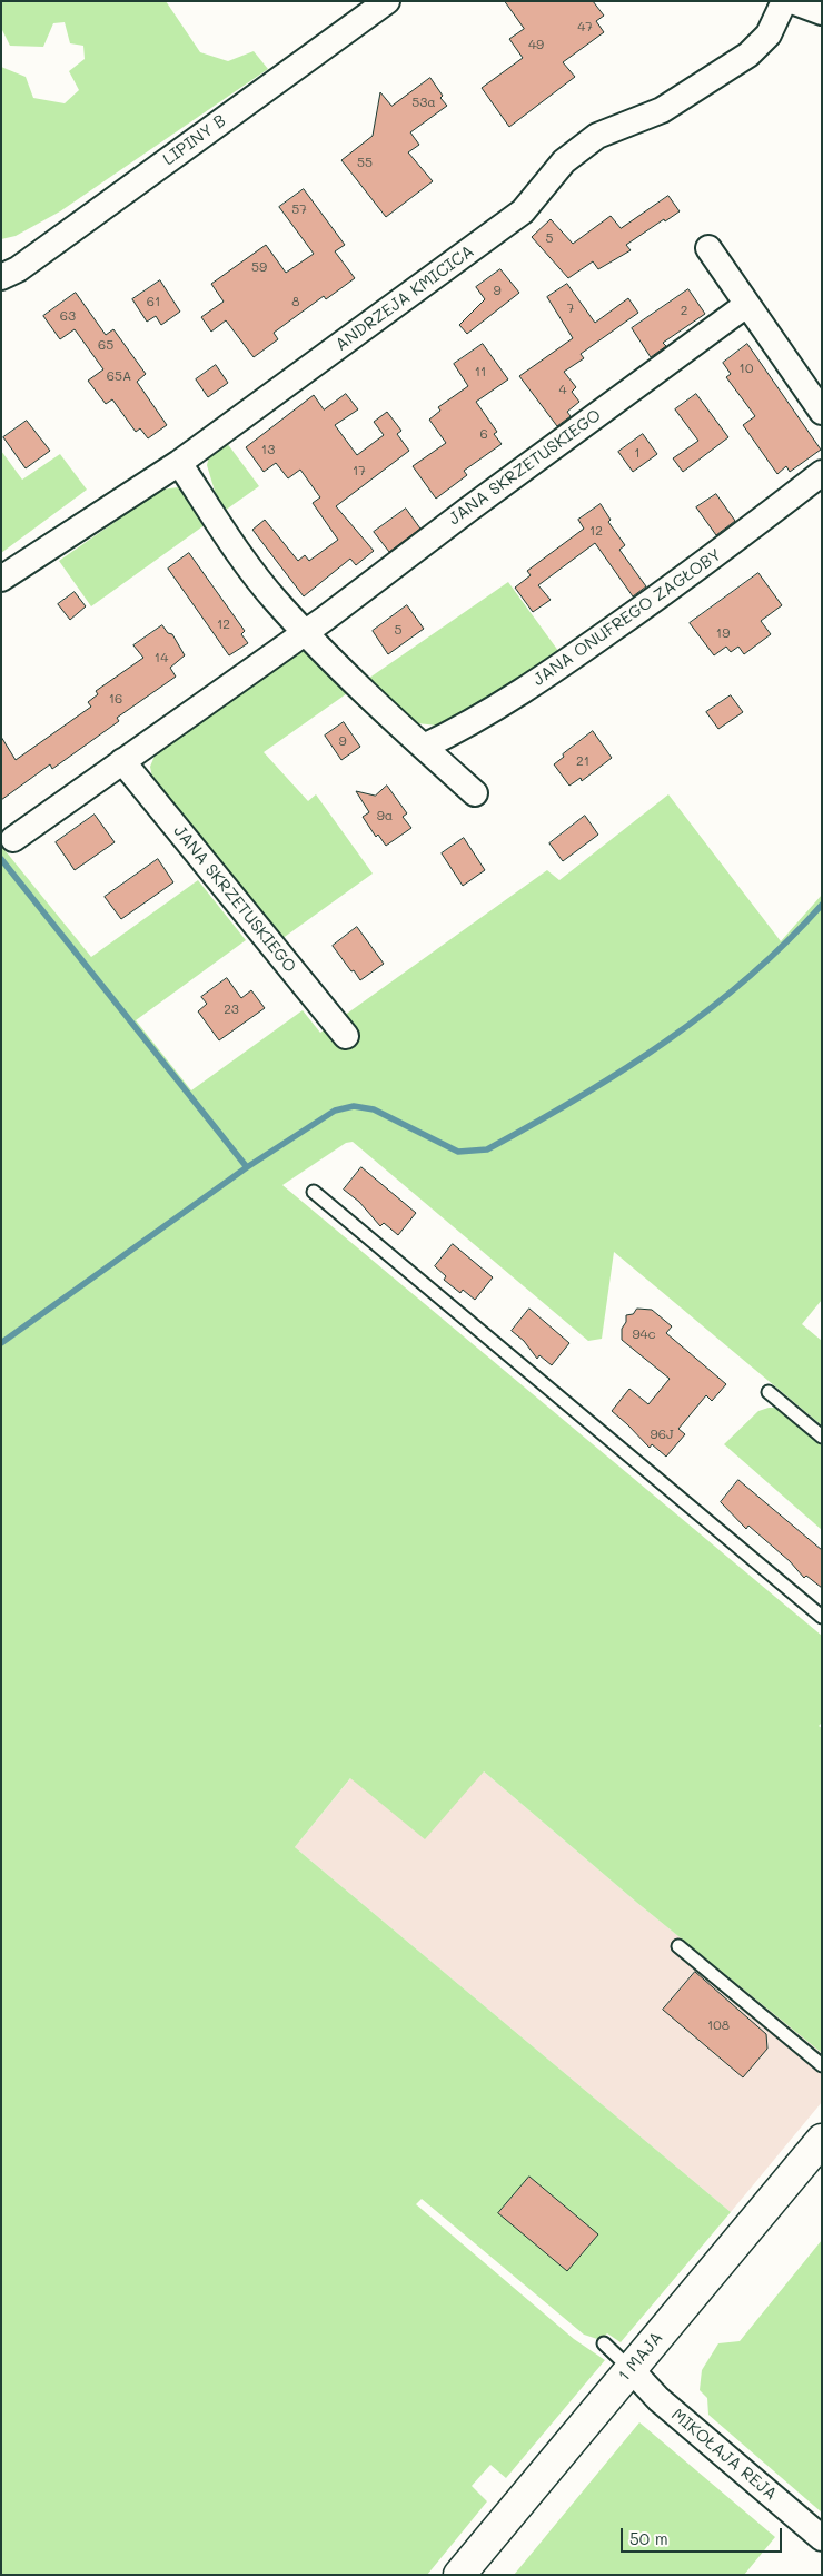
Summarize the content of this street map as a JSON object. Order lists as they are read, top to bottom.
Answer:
{
  "streets": {
    "main road": ["1 MAJA"],
    "street": [
      "LIPINY B",
      "ANDRZEJA KMICICA",
      "JANA SKRZETUSKIEGO",
      "JANA ONUFREGO ZAGŁOBY",
      "MIKOŁAJA REJA"
    ]
  },
  "crossings": [
    ["1 MAJA", "MIKOŁAJA REJA"]
  ],
  "house_numbers": [
    "47",
    "49",
    "53a",
    "55",
    "57",
    "5",
    "59",
    "9",
    "61",
    "8",
    "7",
    "2",
    "63",
    "65",
    "10",
    "11",
    "65A",
    "4",
    "6",
    "13",
    "1",
    "17",
    "12",
    "12",
    "5",
    "19",
    "14",
    "16",
    "9",
    "21",
    "9a",
    "23",
    "94c",
    "96J",
    "108"
  ],
  "scale_bar": "50 m"
}
